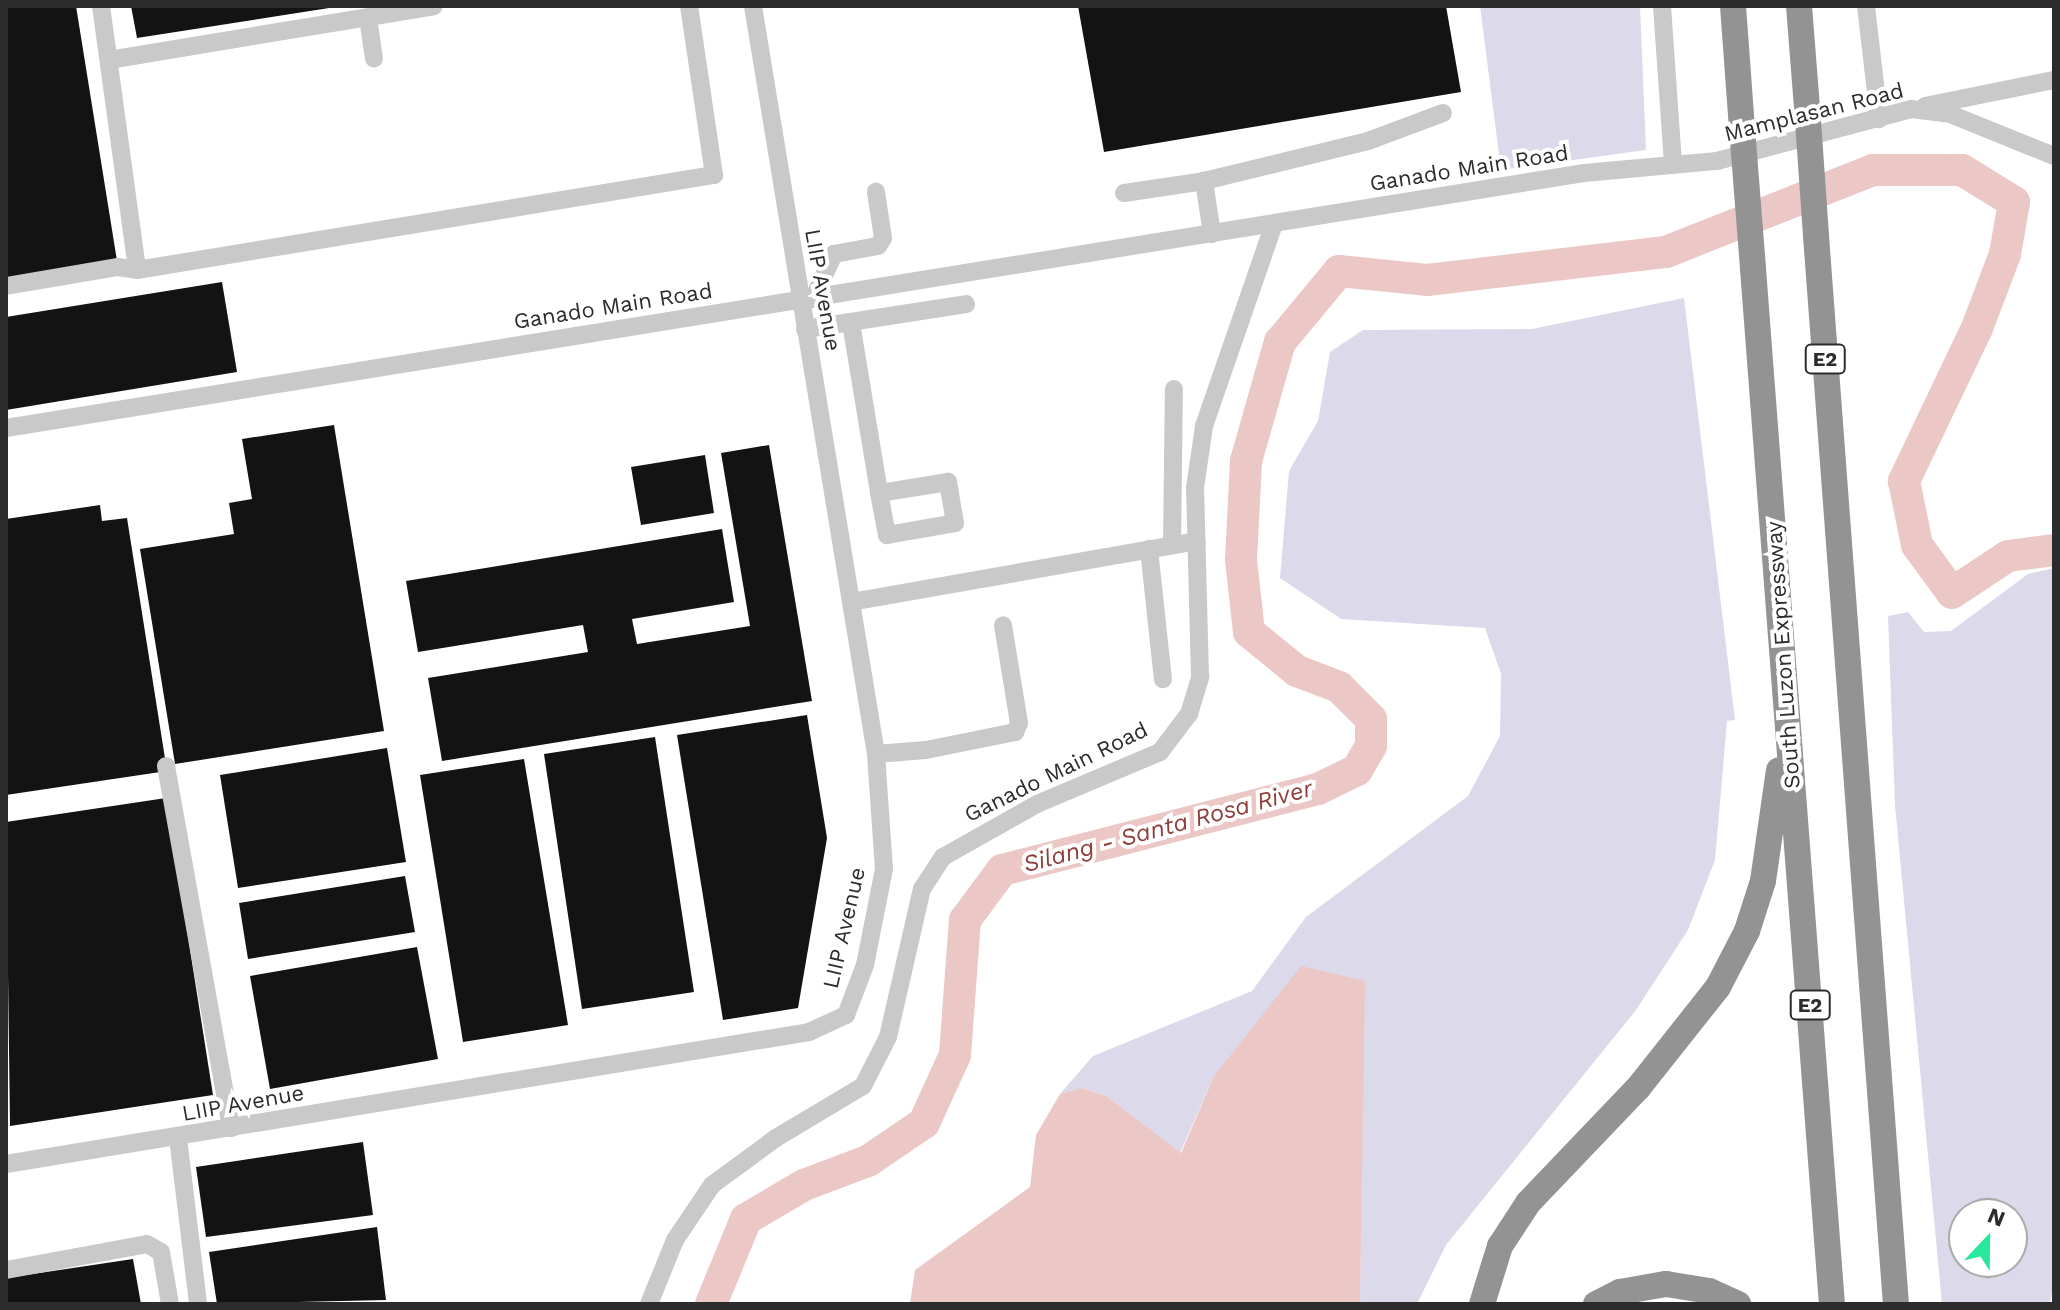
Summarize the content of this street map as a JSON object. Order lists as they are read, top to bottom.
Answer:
{
  "streets": {
    "highway": ["E2", "South Luzon Expressway"],
    "street": ["Mamplasan Road", "Ganado Main Road", "LIIP Avenue"]
  },
  "crossings": [
    ["Mamplasan Road", "Ganado Main Road"],
    ["Ganado Main Road", "LIIP Avenue"]
  ],
  "water": ["Silang - Santa Rosa River"],
  "north": "top"
}
